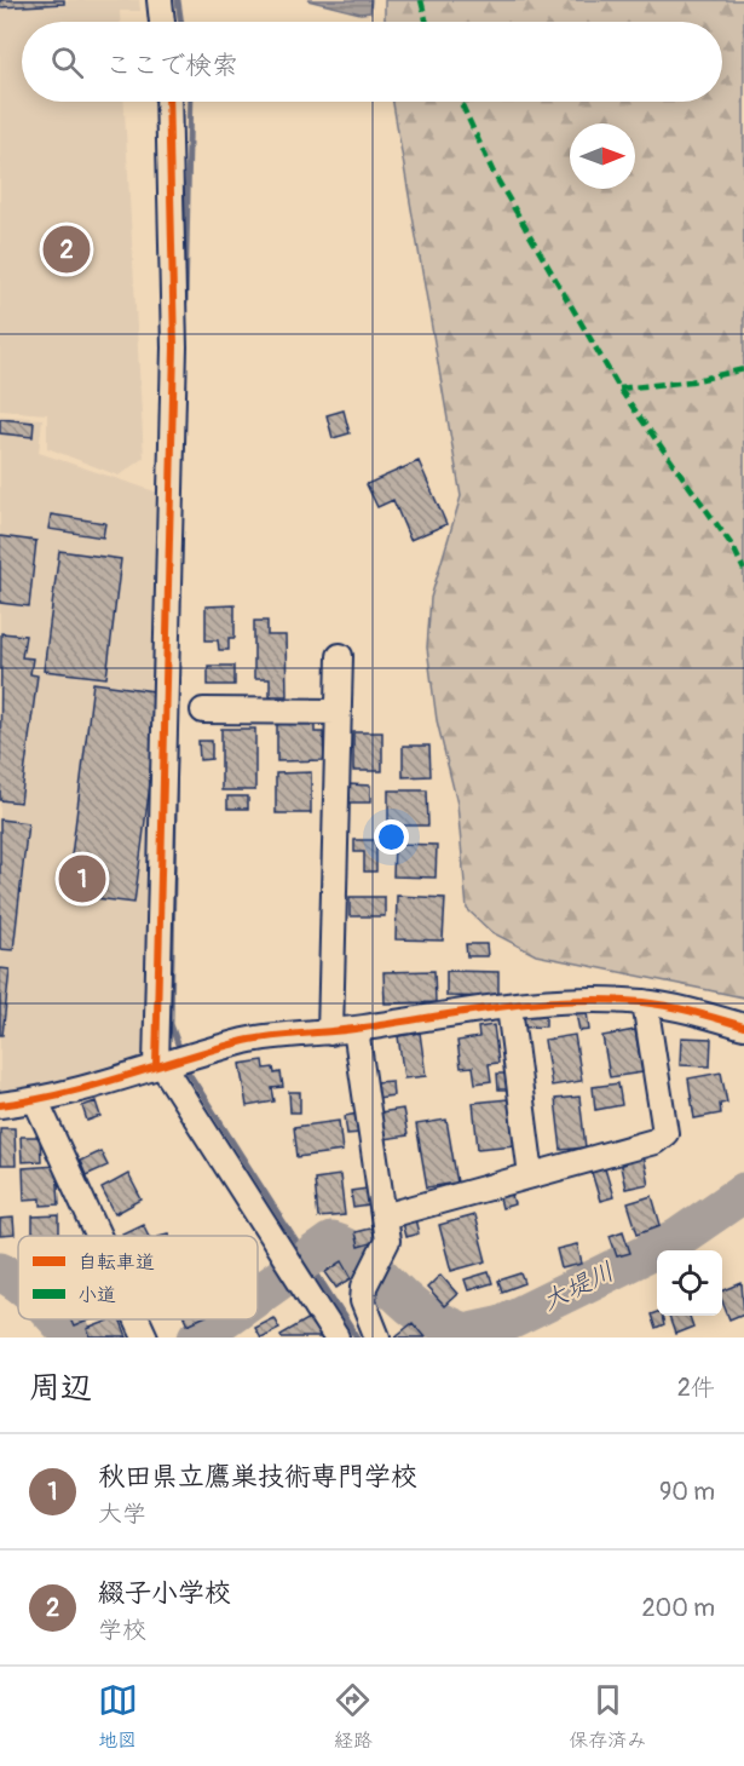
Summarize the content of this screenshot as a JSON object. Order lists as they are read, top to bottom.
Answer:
{
  "water": ["大堤川"],
  "legend": ["自転車道", "小道"],
  "north": "right",
  "page": {
    "search": "ここで検索",
    "pins": ["2", "1"],
    "heading": ["周辺", "2件"],
    "list": [
      {
        "mark": "1",
        "name": "秋田県立鷹巣技術専門学校",
        "note": "大学",
        "value": "90 m"
      },
      {
        "mark": "2",
        "name": "綴子小学校",
        "note": "学校",
        "value": "200 m"
      }
    ],
    "nav": ["地図", "経路", "保存済み"]
  }
}
